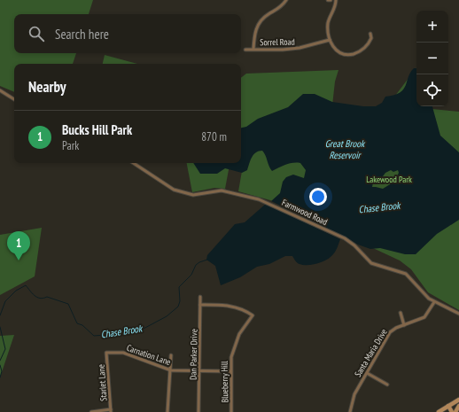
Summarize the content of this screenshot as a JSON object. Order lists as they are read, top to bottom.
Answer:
{
  "streets": {
    "street": [
      "Sorrel Road",
      "Farmwood Road",
      "Santa Maria Drive",
      "Carnation Lane",
      "Dan Parker Drive",
      "Blueberry Hill",
      "Starlet Lane"
    ]
  },
  "crossings": [
    ["Farmwood Road", "Santa Maria Drive"],
    ["Carnation Lane", "Dan Parker Drive"],
    ["Carnation Lane", "Blueberry Hill"],
    ["Carnation Lane", "Starlet Lane"],
    ["Dan Parker Drive", "Blueberry Hill"]
  ],
  "water": ["Great Brook Reservoir", "Chase Brook"],
  "parks": ["Lakewood Park"],
  "page": {
    "map_buttons": ["+", "−"],
    "search": "Search here",
    "heading": "Nearby",
    "list": [
      {
        "mark": "1",
        "name": "Bucks Hill Park",
        "note": "Park",
        "value": "870 m"
      }
    ],
    "pins": "1"
  }
}
